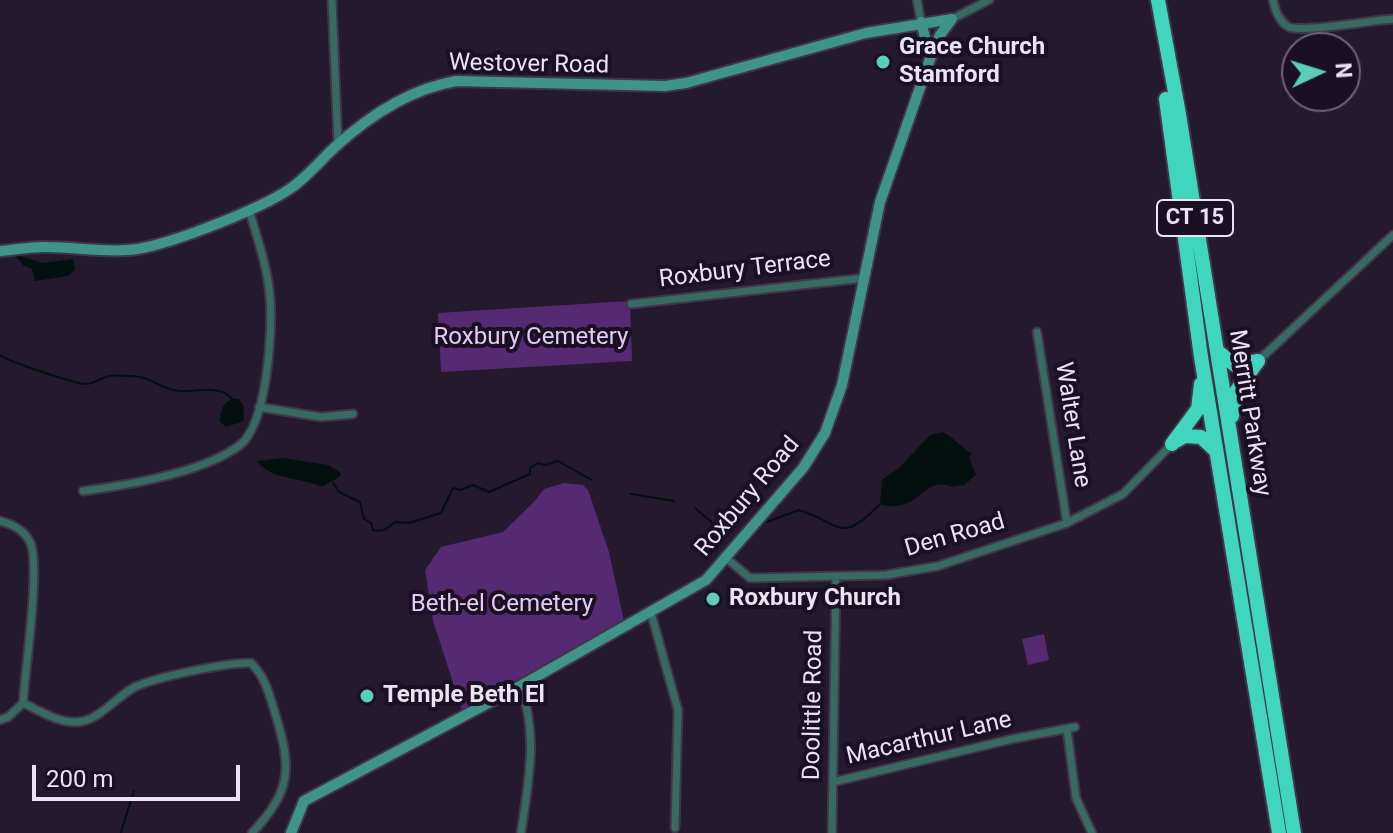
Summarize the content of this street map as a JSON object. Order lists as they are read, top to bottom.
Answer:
{
  "streets": {
    "highway": ["CT 15", "Merritt Parkway"],
    "street": [
      "Westover Road",
      "Roxbury Terrace",
      "Walter Lane",
      "Roxbury Road",
      "Den Road",
      "Doolittle Road",
      "Macarthur Lane"
    ]
  },
  "crossings": [
    ["Westover Road", "Roxbury Road"],
    ["Roxbury Terrace", "Roxbury Road"],
    ["Walter Lane", "Den Road"],
    ["Roxbury Road", "Den Road"],
    ["Den Road", "Doolittle Road"],
    ["Doolittle Road", "Macarthur Lane"]
  ],
  "parks": ["Roxbury Cemetery", "Beth-el Cemetery"],
  "places": ["Grace Church Stamford", "Roxbury Church", "Temple Beth El"],
  "scale_bar": "200 m",
  "north": "right"
}
